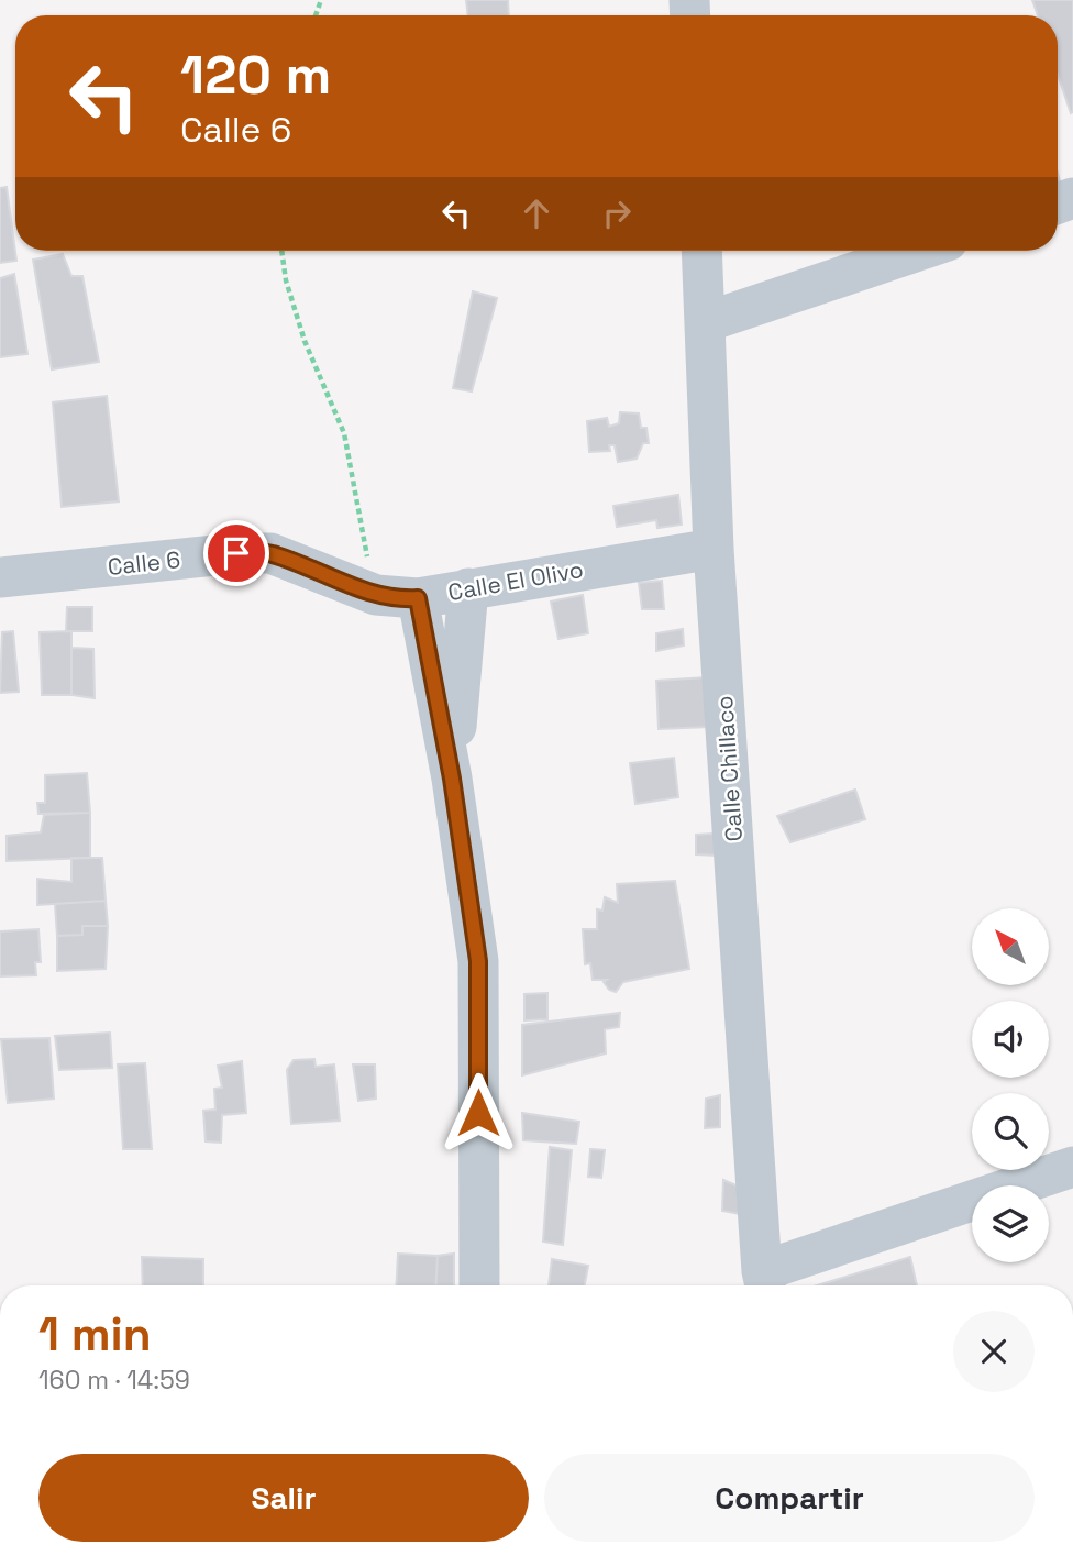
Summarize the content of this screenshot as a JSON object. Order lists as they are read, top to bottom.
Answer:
{
  "streets": {
    "street": ["Calle 6", "Calle El Olivo", "Calle Chillaco"]
  },
  "crossings": [
    ["Calle 6", "Calle El Olivo"],
    ["Calle El Olivo", "Calle Chillaco"]
  ],
  "north": "top left",
  "page": {
    "turn": ["120 m", "Calle 6"],
    "heading": ["1 min", "160 m · 14:59"],
    "buttons": ["Salir", "Compartir"]
  }
}
